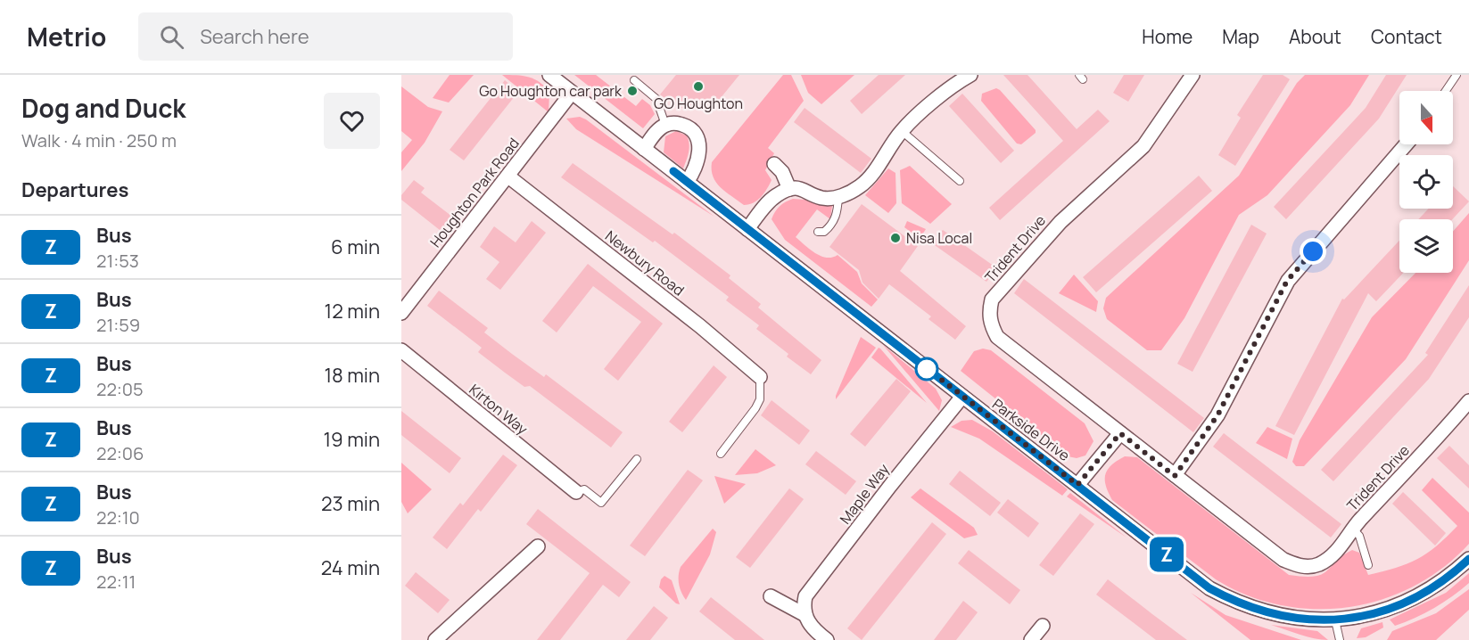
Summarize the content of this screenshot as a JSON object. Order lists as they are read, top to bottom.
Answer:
{
  "streets": {
    "street": [
      "Houghton Park Road",
      "Trident Drive",
      "Newbury Road",
      "Kirton Way",
      "Parkside Drive",
      "Maple Way"
    ]
  },
  "crossings": [
    ["Houghton Park Road", "Newbury Road"],
    ["Houghton Park Road", "Parkside Drive"],
    ["Parkside Drive", "Maple Way"]
  ],
  "places": ["GO Houghton", "Go Houghton car park", "Nisa Local"],
  "lines": ["bus line Z"],
  "north": "bottom",
  "page": {
    "header": "Metrio",
    "search": "Search here",
    "nav": [
      "Home",
      "Map",
      "About",
      "Contact"
    ],
    "heading": [
      ["Dog and Duck", "Walk · 4 min · 250 m"],
      "Departures"
    ],
    "on_map": "Z",
    "list": [
      {
        "mark": "Z",
        "name": "Bus",
        "note": "21:53",
        "value": "6 min"
      },
      {
        "mark": "Z",
        "name": "Bus",
        "note": "21:59",
        "value": "12 min"
      },
      {
        "mark": "Z",
        "name": "Bus",
        "note": "22:05",
        "value": "18 min"
      },
      {
        "mark": "Z",
        "name": "Bus",
        "note": "22:06",
        "value": "19 min"
      },
      {
        "mark": "Z",
        "name": "Bus",
        "note": "22:10",
        "value": "23 min"
      },
      {
        "mark": "Z",
        "name": "Bus",
        "note": "22:11",
        "value": "24 min"
      }
    ]
  }
}
